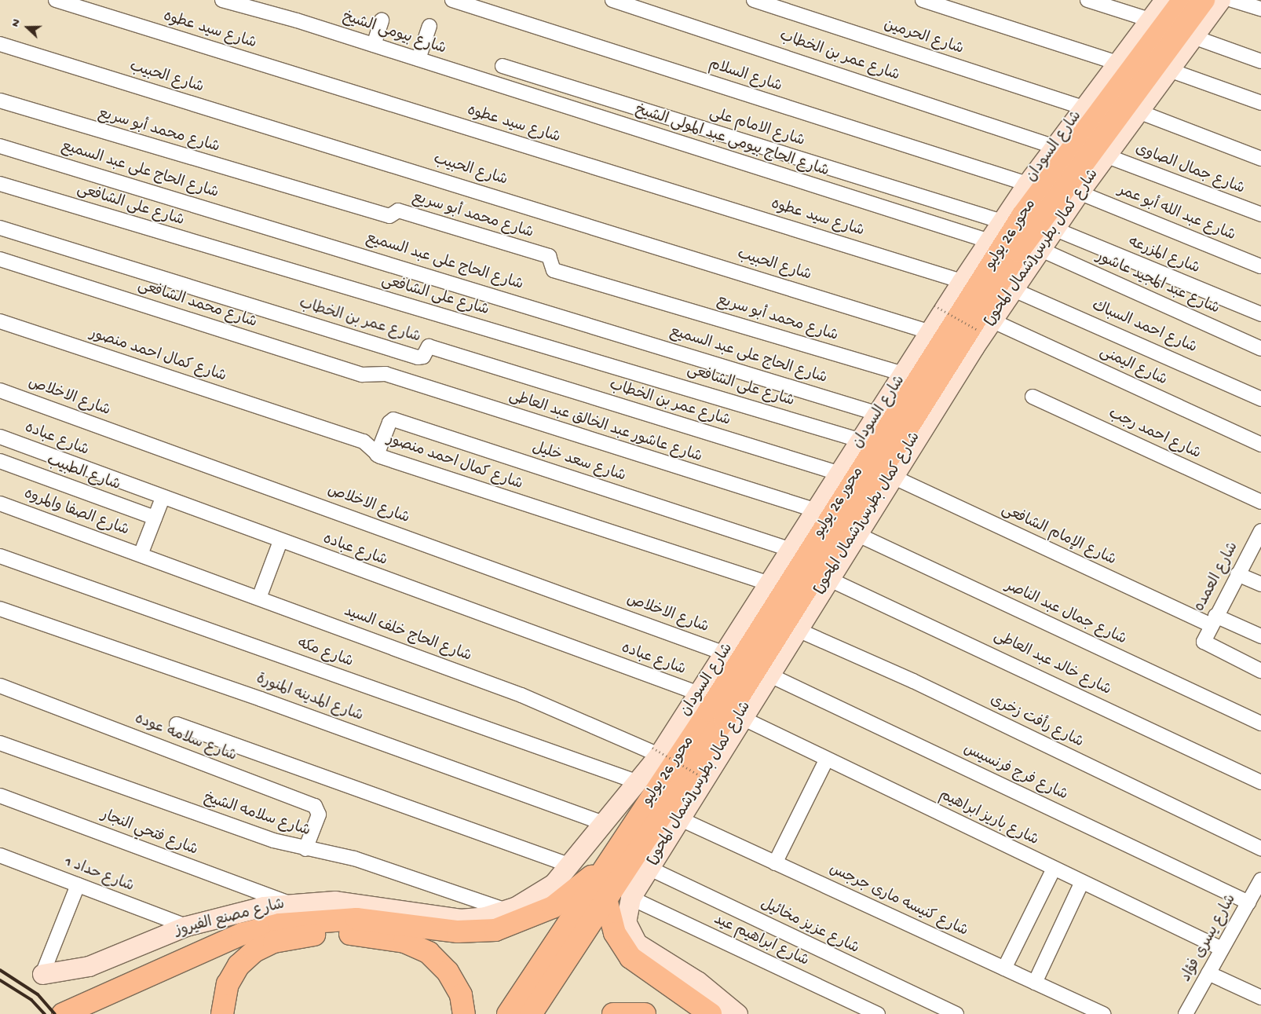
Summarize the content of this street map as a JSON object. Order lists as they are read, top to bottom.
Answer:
{
  "streets": {
    "highway": ["محور 26 يوليو"],
    "street": [
      "شارع سيد عطوه",
      "شارع بيومى الشيخ",
      "شارع الحرمين",
      "شارع عمر بن الخطاب",
      "شارع السلام",
      "شارع الحبيب",
      "شارع الامام على",
      "شارع محمد أبو سريع",
      "شارع الحاج بيومى عبد المولى الشيخ",
      "شارع السودان",
      "شارع جمال الصاوى",
      "شارع الحاج على عبد السميع",
      "شارع على الشافعى",
      "شارع عبد الله أبو عمر",
      "شارع كمال بطرس[شمال المحور]",
      "شارع المزرعه",
      "شارع عبد المجيد عاشور",
      "شارع محمد الشافعى",
      "شارع احمد السباك",
      "شارع كمال احمد منصور",
      "شارع اليمنى",
      "شارع الاخلاص",
      "شارع عاشور عبد الخالق عبد العاطى",
      "شارع احمد رجب",
      "شارع عباده",
      "شارع سعد خليل",
      "شارع الطبيب",
      "شارع الصفا والمروه",
      "شارع الإمام الشافعى",
      "شارع العمده",
      "شارع جمال عبد الناصر",
      "شارع الحاج خلف السيد",
      "شارع مكه",
      "شارع خالد عبد العاطى",
      "شارع المدينه المنورة",
      "شارع رأفت زخرى",
      "شارع سلامه عوده",
      "شارع فرج فرنسيس",
      "شارع سلامه الشيخ",
      "شارع باريز ابراهيم",
      "شارع فتحي النجار",
      "شارع حداد 1",
      "شارع كنيسه مارى جرجس",
      "شارع مصنع الفيروز",
      "شارع عزيز مخائيل",
      "شارع يسرى فؤاد",
      "شارع ابراهيم عيد"
    ]
  },
  "crossings": [
    ["شارع سيد عطوه", "شارع السودان"],
    ["شارع بيومى الشيخ", "شارع الحاج بيومى عبد المولى الشيخ"],
    ["شارع الحرمين", "شارع السودان"],
    ["شارع عمر بن الخطاب", "شارع السودان"],
    ["شارع السلام", "شارع السودان"],
    ["شارع الحبيب", "شارع السودان"],
    ["شارع الامام على", "شارع السودان"],
    ["شارع محمد أبو سريع", "شارع السودان"],
    ["شارع الحاج بيومى عبد المولى الشيخ", "شارع السودان"],
    ["شارع السودان", "شارع الحاج على عبد السميع"],
    ["شارع السودان", "شارع على الشافعى"],
    ["شارع السودان", "شارع كمال احمد منصور"],
    ["شارع السودان", "شارع الاخلاص"],
    ["شارع السودان", "شارع عاشور عبد الخالق عبد العاطى"],
    ["شارع السودان", "شارع عباده"],
    ["شارع السودان", "شارع سعد خليل"],
    ["شارع السودان", "شارع الحاج خلف السيد"],
    ["شارع السودان", "شارع مكه"],
    ["شارع السودان", "شارع المدينه المنورة"],
    ["شارع السودان", "شارع مصنع الفيروز"],
    ["شارع جمال الصاوى", "شارع كمال بطرس[شمال المحور]"],
    ["شارع عبد الله أبو عمر", "شارع كمال بطرس[شمال المحور]"],
    ["شارع كمال بطرس[شمال المحور]", "شارع المزرعه"],
    ["شارع كمال بطرس[شمال المحور]", "شارع عبد المجيد عاشور"],
    ["شارع كمال بطرس[شمال المحور]", "شارع احمد السباك"],
    ["شارع كمال بطرس[شمال المحور]", "شارع اليمنى"],
    ["شارع كمال بطرس[شمال المحور]", "شارع الإمام الشافعى"],
    ["شارع كمال بطرس[شمال المحور]", "شارع جمال عبد الناصر"],
    ["شارع كمال بطرس[شمال المحور]", "شارع خالد عبد العاطى"],
    ["شارع كمال بطرس[شمال المحور]", "شارع رأفت زخرى"],
    ["شارع كمال بطرس[شمال المحور]", "شارع فرج فرنسيس"],
    ["شارع كمال بطرس[شمال المحور]", "شارع باريز ابراهيم"],
    ["شارع كمال بطرس[شمال المحور]", "شارع كنيسه مارى جرجس"],
    ["شارع كمال بطرس[شمال المحور]", "شارع عزيز مخائيل"],
    ["شارع كمال بطرس[شمال المحور]", "شارع ابراهيم عيد"],
    ["شارع محمد الشافعى", "شارع عاشور عبد الخالق عبد العاطى"],
    ["شارع كمال احمد منصور", "شارع سعد خليل"],
    ["شارع الصفا والمروه", "شارع الحاج خلف السيد"],
    ["شارع الإمام الشافعى", "شارع العمده"],
    ["شارع سلامه عوده", "شارع سلامه الشيخ"],
    ["شارع فرج فرنسيس", "شارع يسرى فؤاد"],
    ["شارع سلامه الشيخ", "شارع مصنع الفيروز"],
    ["شارع باريز ابراهيم", "شارع يسرى فؤاد"],
    ["شارع فتحي النجار", "شارع مصنع الفيروز"],
    ["شارع حداد 1", "شارع مصنع الفيروز"]
  ],
  "north": "left"
}
